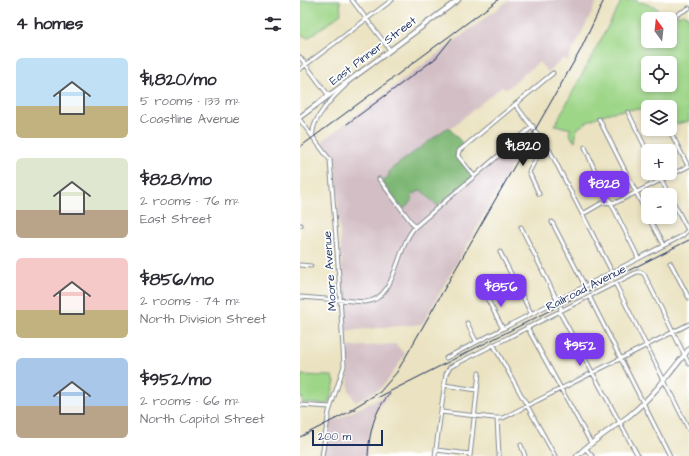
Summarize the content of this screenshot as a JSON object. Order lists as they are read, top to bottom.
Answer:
{
  "streets": {
    "main road": ["East Pinner Street"],
    "street": ["Moore Avenue", "Railroad Avenue"]
  },
  "crossings": [
    ["East Pinner Street", "Moore Avenue"]
  ],
  "scale_bar": "200 m",
  "north": "top",
  "page": {
    "heading": "4 homes",
    "map_buttons": ["+", "−"],
    "list": [
      {
        "name": "$1,820/mo",
        "note": "5 rooms · 133 m² · Coastline Avenue"
      },
      {
        "name": "$828/mo",
        "note": "2 rooms · 76 m² · East Street"
      },
      {
        "name": "$856/mo",
        "note": "2 rooms · 74 m² · North Division Street"
      },
      {
        "name": "$952/mo",
        "note": "2 rooms · 66 m² · North Capitol Street"
      }
    ],
    "price": [
      "$1,820",
      "$828",
      "$856",
      "$952"
    ],
    "scale": "200 m"
  }
}
